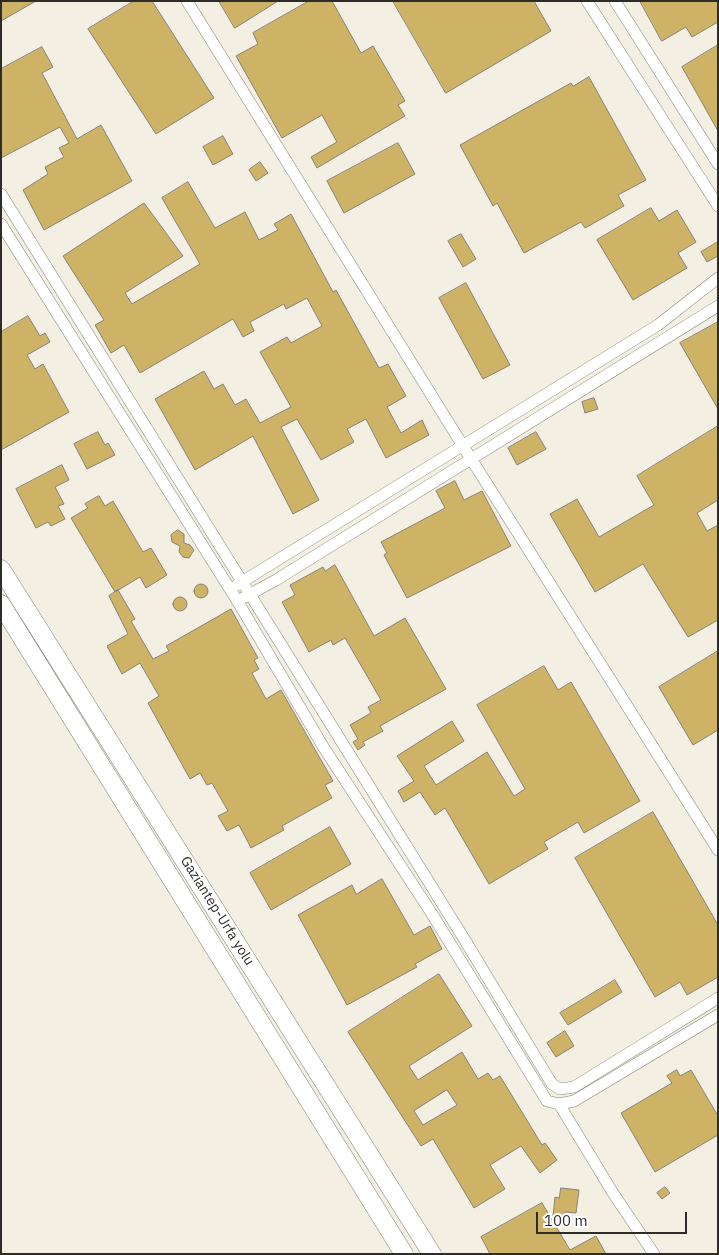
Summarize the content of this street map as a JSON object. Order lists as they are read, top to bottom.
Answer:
{
  "streets": {
    "highway": ["Gaziantep-Urfa yolu"]
  },
  "scale_bar": "100 m"
}
